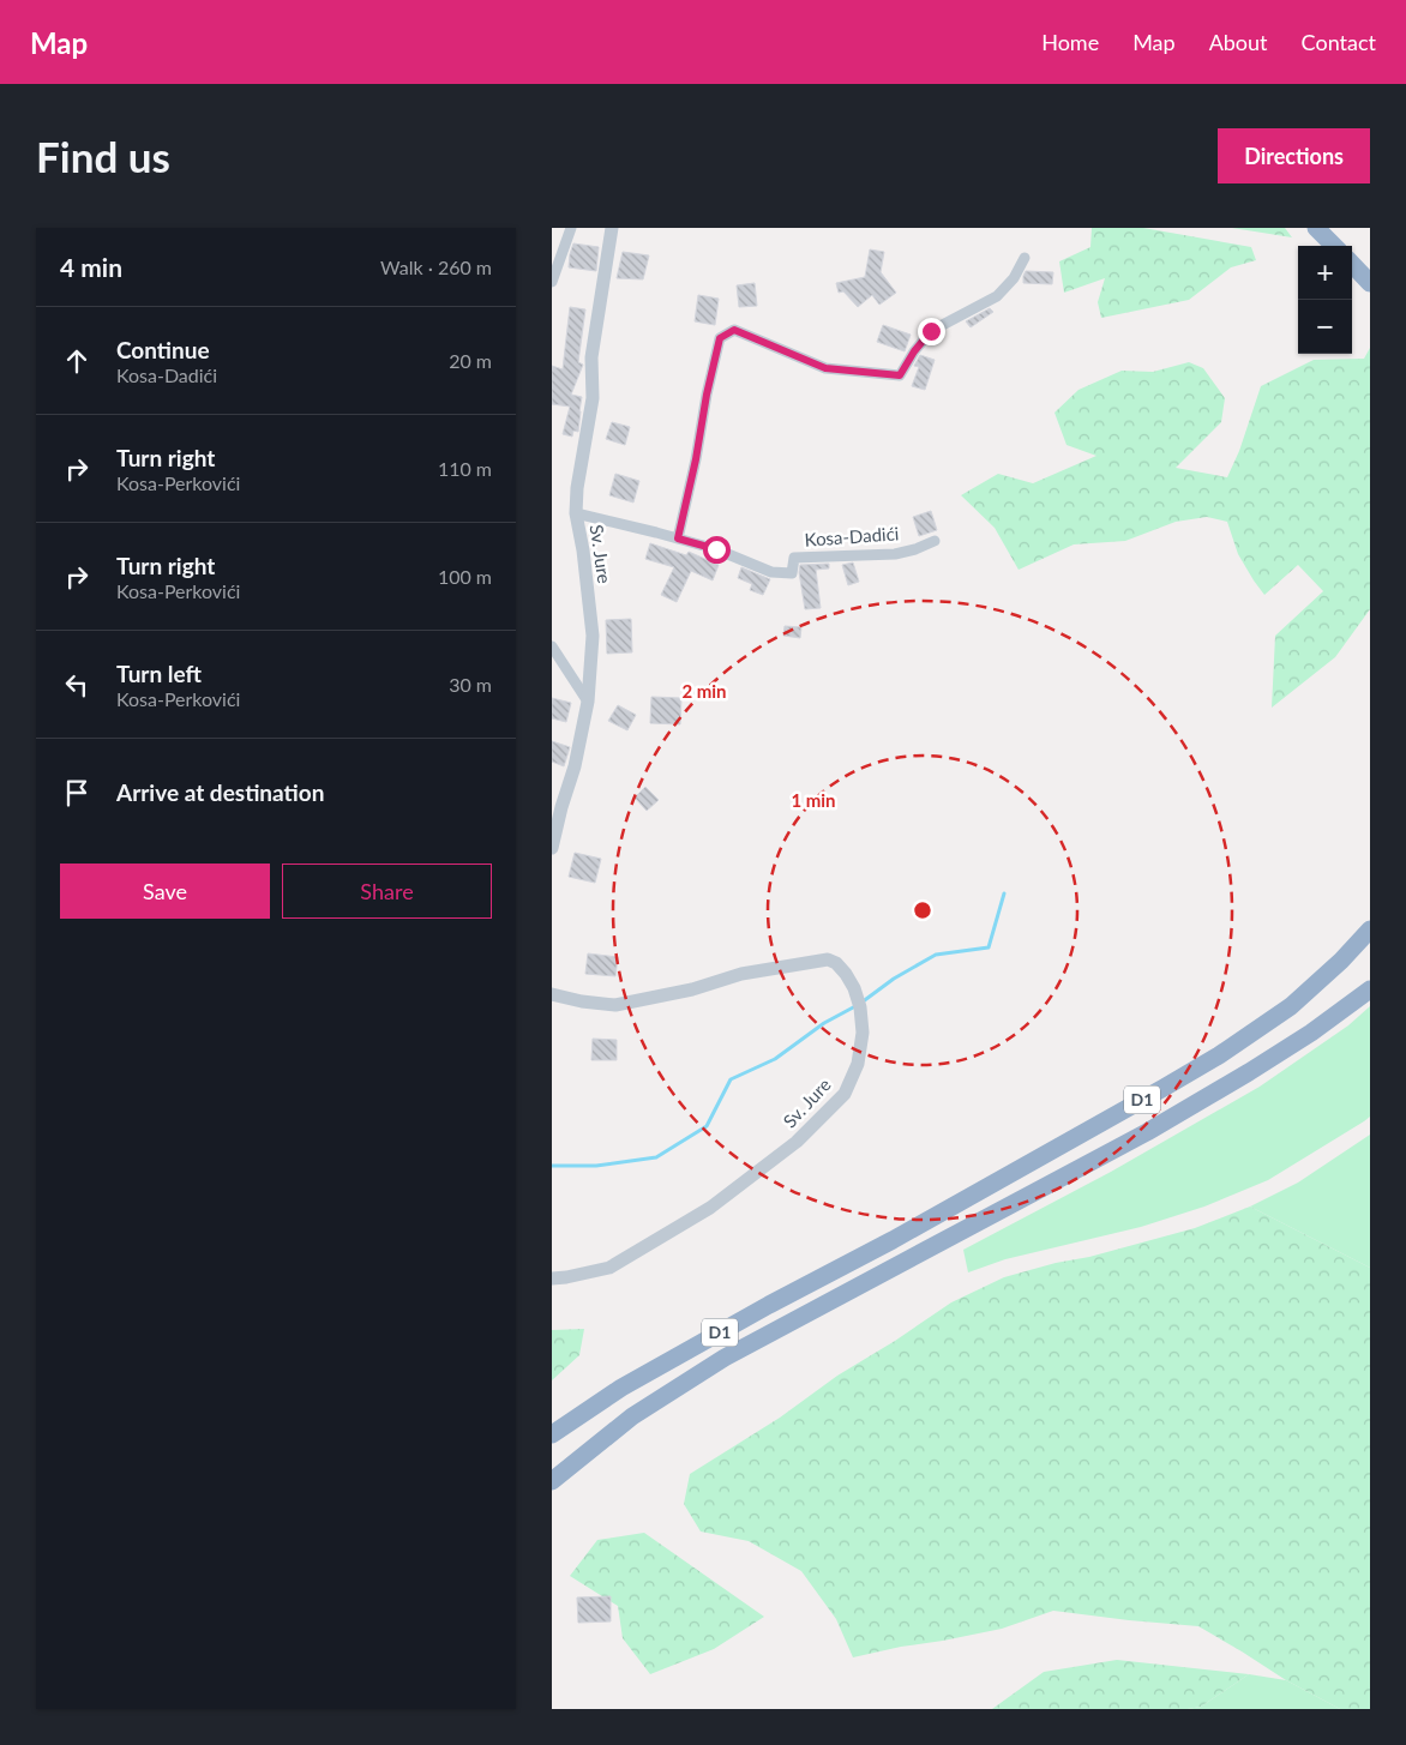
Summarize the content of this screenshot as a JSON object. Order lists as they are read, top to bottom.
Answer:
{
  "streets": {
    "highway": ["D1"],
    "street": ["Kosa-Dadići", "Sv. Jure"]
  },
  "crossings": [
    ["Kosa-Dadići", "Sv. Jure"]
  ],
  "page": {
    "header": "Map",
    "nav": [
      "Home",
      "Map",
      "About",
      "Contact"
    ],
    "buttons": [
      "Directions",
      ["Save", "Share"]
    ],
    "title": "Find us",
    "heading": ["4 min", "Walk · 260 m"],
    "map_buttons": ["+", "−"],
    "list": [
      ["Continue", "Kosa-Dadići", "20 m"],
      ["Turn right", "Kosa-Perkovići", "110 m"],
      ["Turn right", "Kosa-Perkovići", "100 m"],
      ["Turn left", "Kosa-Perkovići", "30 m"],
      "Arrive at destination"
    ]
  },
  "rings": ["2 min", "1 min"]
}
